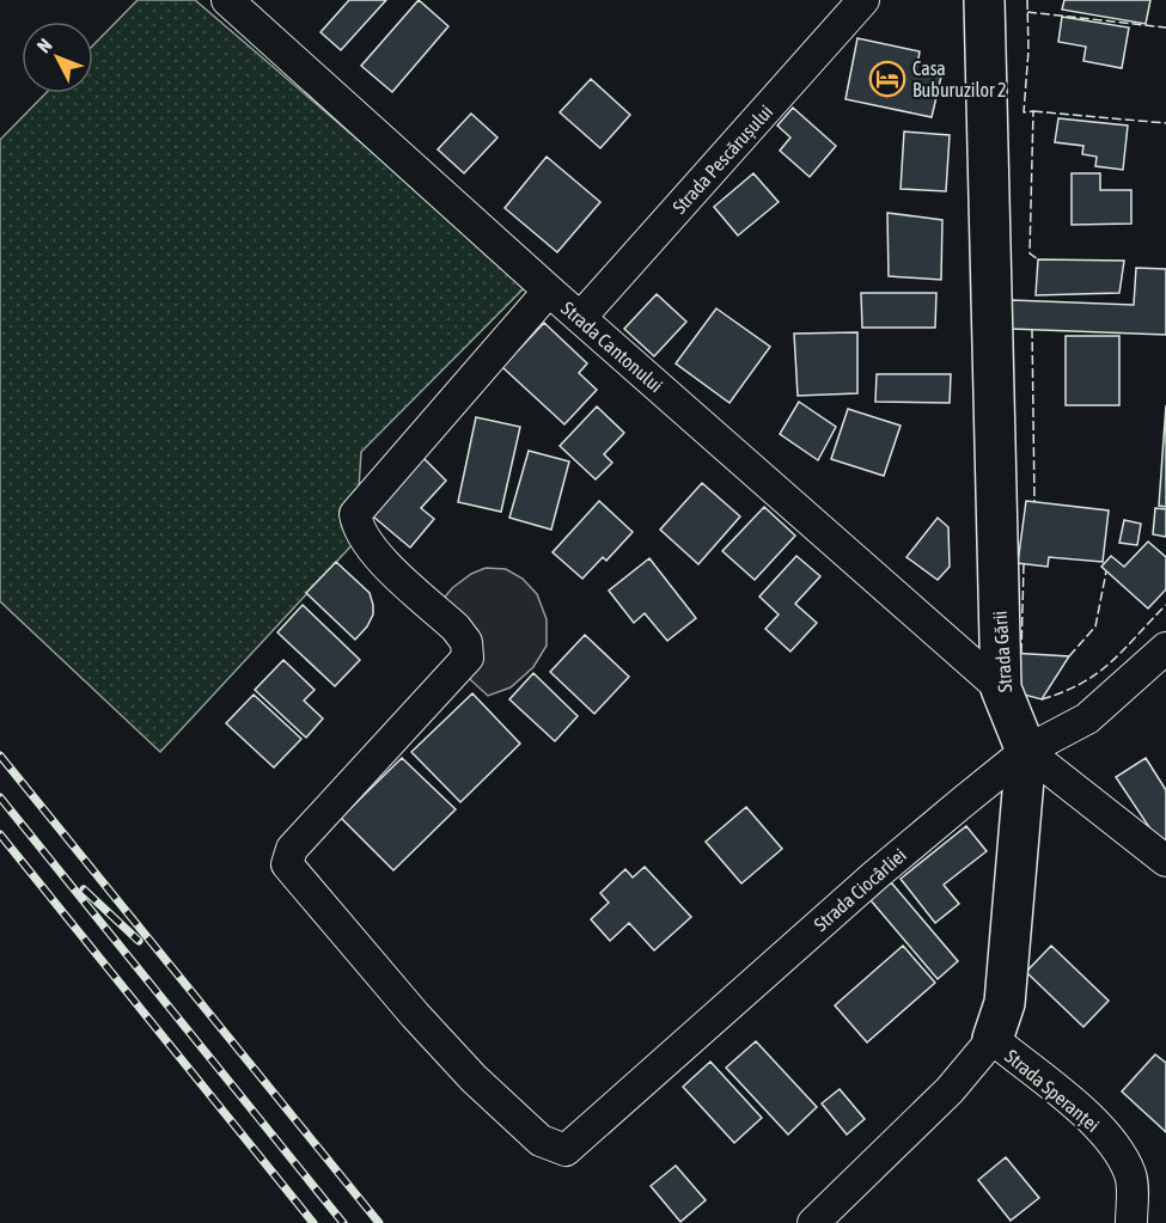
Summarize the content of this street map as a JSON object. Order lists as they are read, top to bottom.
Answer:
{
  "streets": {
    "street": [
      "Strada Pescărușului",
      "Strada Cantonului",
      "Strada Gării",
      "Strada Ciocârliei",
      "Strada Speranței"
    ]
  },
  "crossings": [
    ["Strada Pescărușului", "Strada Cantonului"],
    ["Strada Cantonului", "Strada Gării"],
    ["Strada Cantonului", "Strada Ciocârliei"],
    ["Strada Gării", "Strada Ciocârliei"],
    ["Strada Gării", "Strada Speranței"]
  ],
  "places": {
    "hotel": ["Casa Buburuzilor 2"]
  },
  "north": "top left"
}
